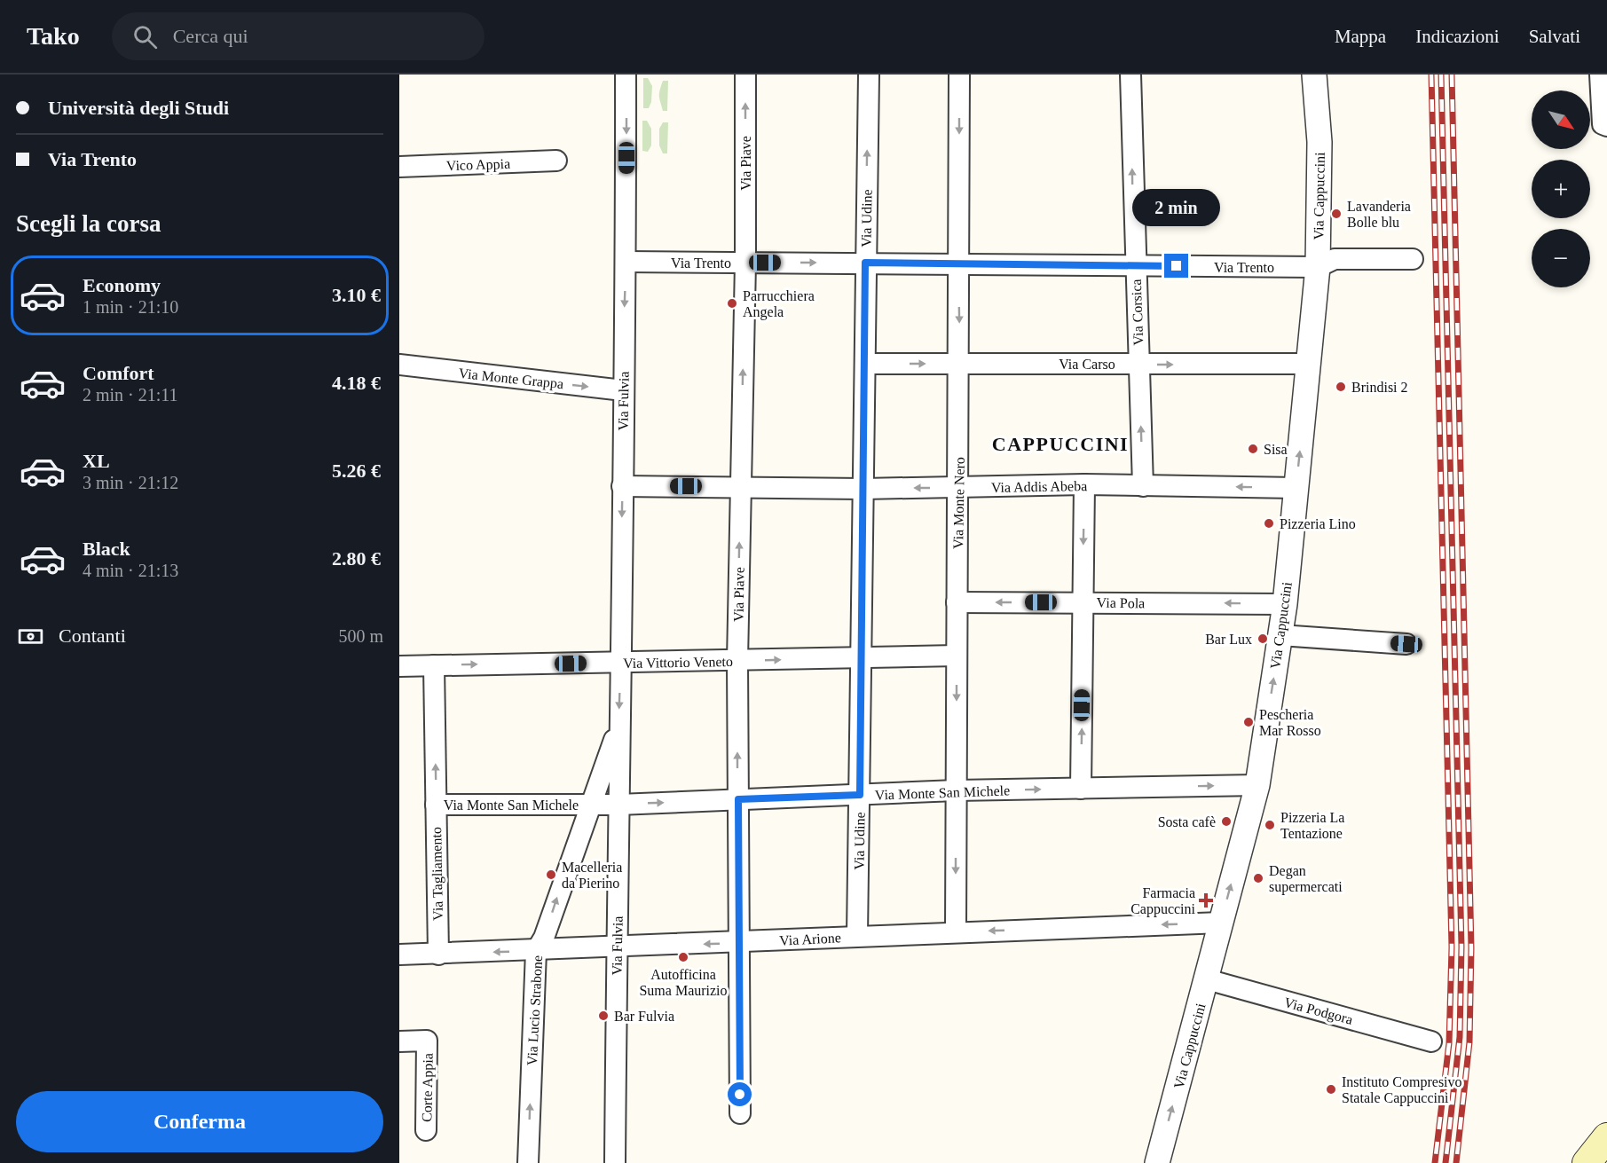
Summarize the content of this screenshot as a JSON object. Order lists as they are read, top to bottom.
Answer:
{
  "streets": {
    "street": [
      "Via Piave",
      "Vico Appia",
      "Via Cappuccini",
      "Via Udine",
      "Via Trento",
      "Via Corsica",
      "Via Carso",
      "Via Monte Grappa",
      "Via Fulvia",
      "Via Addis Abeba",
      "Via Monte Nero",
      "Via Pola",
      "Via Vittorio Veneto",
      "Via Monte San Michele",
      "Via Tagliamento",
      "Via Arione",
      "Via Lucio Strabone",
      "Via Podgora",
      "Corte Appia"
    ]
  },
  "crossings": [
    ["Via Piave", "Via Trento"],
    ["Via Piave", "Via Addis Abeba"],
    ["Via Piave", "Via Vittorio Veneto"],
    ["Via Piave", "Via Monte San Michele"],
    ["Via Piave", "Via Arione"],
    ["Via Cappuccini", "Via Trento"],
    ["Via Cappuccini", "Via Carso"],
    ["Via Cappuccini", "Via Addis Abeba"],
    ["Via Cappuccini", "Via Pola"],
    ["Via Cappuccini", "Via Monte San Michele"],
    ["Via Cappuccini", "Via Arione"],
    ["Via Cappuccini", "Via Podgora"],
    ["Via Udine", "Via Trento"],
    ["Via Udine", "Via Carso"],
    ["Via Udine", "Via Addis Abeba"],
    ["Via Udine", "Via Vittorio Veneto"],
    ["Via Udine", "Via Monte San Michele"],
    ["Via Udine", "Via Arione"],
    ["Via Trento", "Via Corsica"],
    ["Via Trento", "Via Fulvia"],
    ["Via Trento", "Via Monte Nero"],
    ["Via Corsica", "Via Carso"],
    ["Via Corsica", "Via Addis Abeba"],
    ["Via Carso", "Via Monte Nero"],
    ["Via Monte Grappa", "Via Fulvia"],
    ["Via Fulvia", "Via Addis Abeba"],
    ["Via Fulvia", "Via Vittorio Veneto"],
    ["Via Fulvia", "Via Monte San Michele"],
    ["Via Fulvia", "Via Arione"],
    ["Via Fulvia", "Via Lucio Strabone"],
    ["Via Addis Abeba", "Via Monte Nero"],
    ["Via Monte Nero", "Via Pola"],
    ["Via Monte Nero", "Via Vittorio Veneto"],
    ["Via Monte Nero", "Via Monte San Michele"],
    ["Via Monte Nero", "Via Arione"],
    ["Via Vittorio Veneto", "Via Tagliamento"],
    ["Via Monte San Michele", "Via Tagliamento"],
    ["Via Monte San Michele", "Via Lucio Strabone"],
    ["Via Tagliamento", "Via Arione"],
    ["Via Arione", "Via Lucio Strabone"]
  ],
  "one_way": [
    "Via Piave",
    "Via Corsica",
    "Via Carso",
    "Via Monte Grappa",
    "Via Fulvia",
    "Via Addis Abeba",
    "Via Monte Nero",
    "Via Pola",
    "Via Vittorio Veneto",
    "Via Monte San Michele",
    "Via Tagliamento",
    "Via Arione",
    "Via Lucio Strabone"
  ],
  "districts": ["CAPPUCCINI"],
  "places": {
    "other": [
      "Lavanderia Bolle blu",
      "Parrucchiera Angela",
      "Brindisi 2",
      "Sisa",
      "Pizzeria Lino",
      "Bar Lux",
      "Pescheria Mar Rosso",
      "Sosta cafè",
      "Pizzeria La Tentazione",
      "Macelleria da Pierino",
      "Degan supermercati",
      "Autofficina Suma Maurizio",
      "Bar Fulvia",
      "Instituto Compresivo Statale Cappuccini"
    ],
    "health": ["Farmacia Cappuccini"]
  },
  "north": "bottom right",
  "page": {
    "header": "Tako",
    "search": "Cerca qui",
    "nav": ["Mappa", "Indicazioni", "Salvati"],
    "banner": ["Università degli Studi", "Via Trento"],
    "map_buttons": ["+", "−"],
    "bubble": "2 min",
    "heading": "Scegli la corsa",
    "list": [
      {
        "name": "Economy",
        "note": "1 min · 21:10",
        "value": "3.10 €"
      },
      {
        "name": "Comfort",
        "note": "2 min · 21:11",
        "value": "4.18 €"
      },
      {
        "name": "XL",
        "note": "3 min · 21:12",
        "value": "5.26 €"
      },
      {
        "name": "Black",
        "note": "4 min · 21:13",
        "value": "2.80 €"
      }
    ],
    "pay": ["Contanti", "500 m"],
    "buttons": "Conferma"
  }
}
